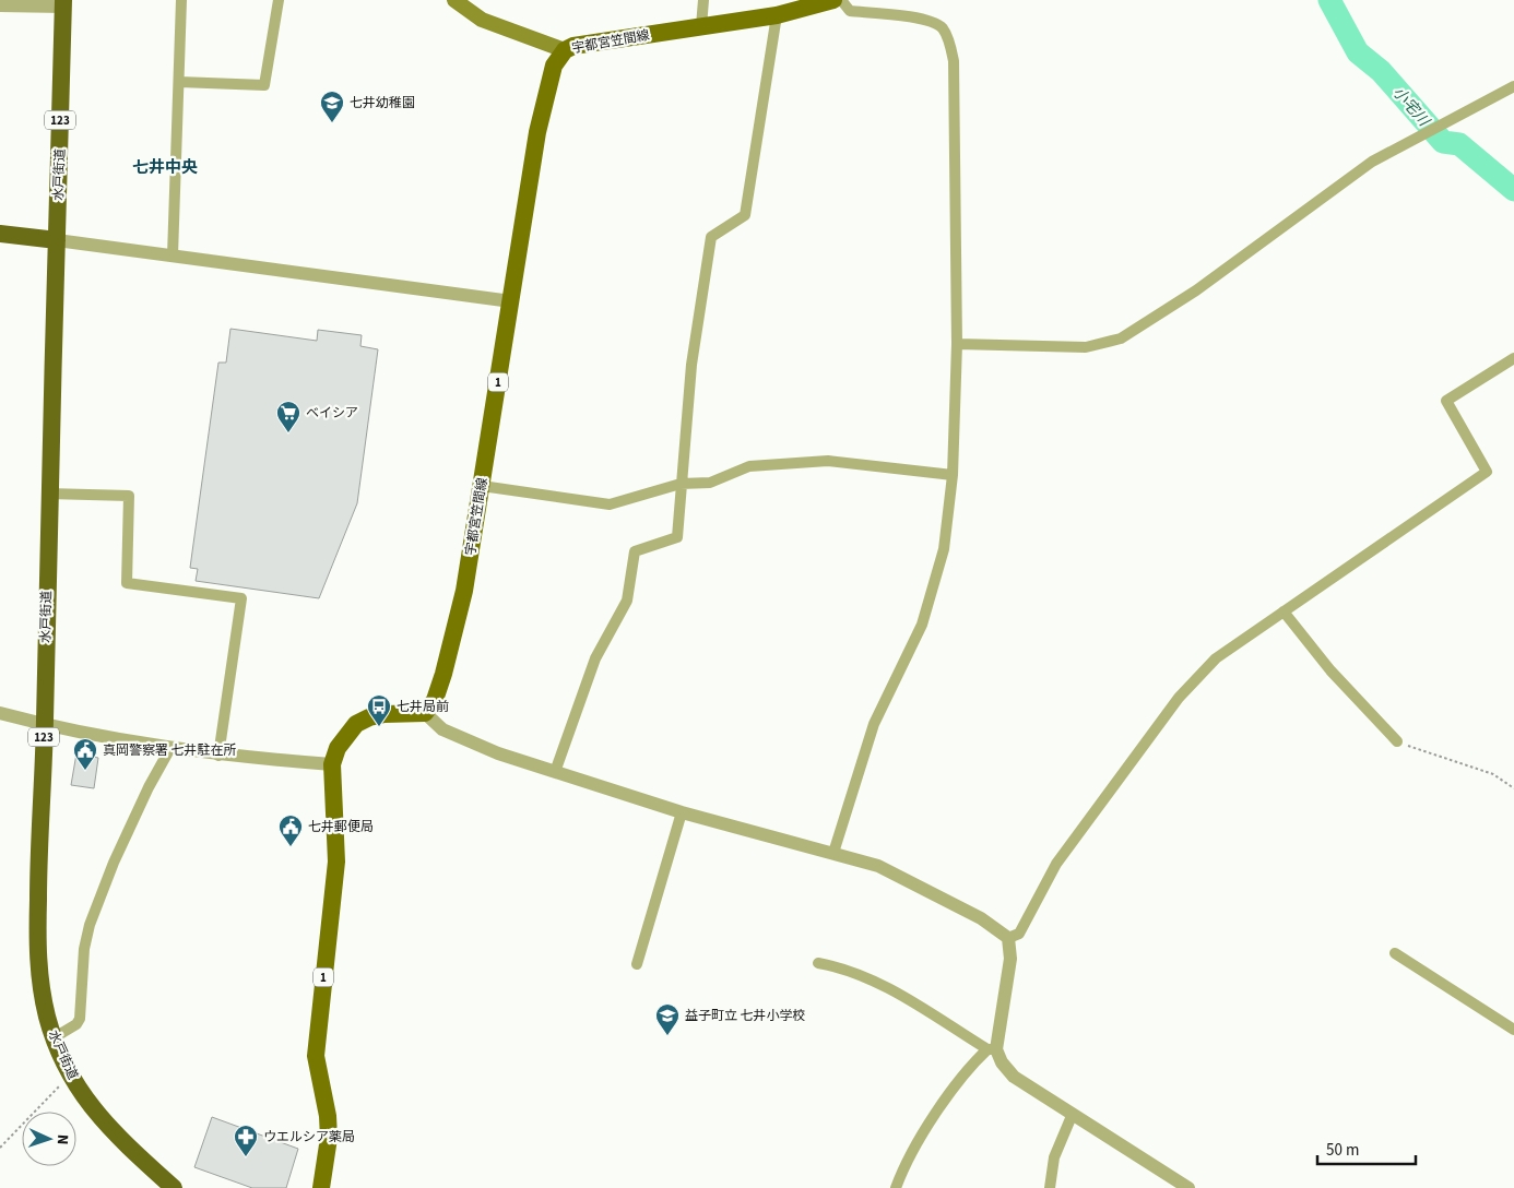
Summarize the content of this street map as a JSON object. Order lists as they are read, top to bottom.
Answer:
{
  "streets": {
    "highway": ["123", "水戸街道"],
    "main road": ["宇都宮笠間線", "1"]
  },
  "crossings": [
    ["宇都宮笠間線", "1"]
  ],
  "districts": ["七井中央"],
  "water": ["小宅川"],
  "places": {
    "school or university": ["七井幼稚園", "益子町立 七井小学校"],
    "supermarket": ["ベイシア"],
    "bus stop": ["七井局前"],
    "public building": ["真岡警察署 七井駐在所", "七井郵便局"],
    "pharmacy": ["ウエルシア薬局"]
  },
  "scale_bar": "50 m",
  "north": "right"
}
